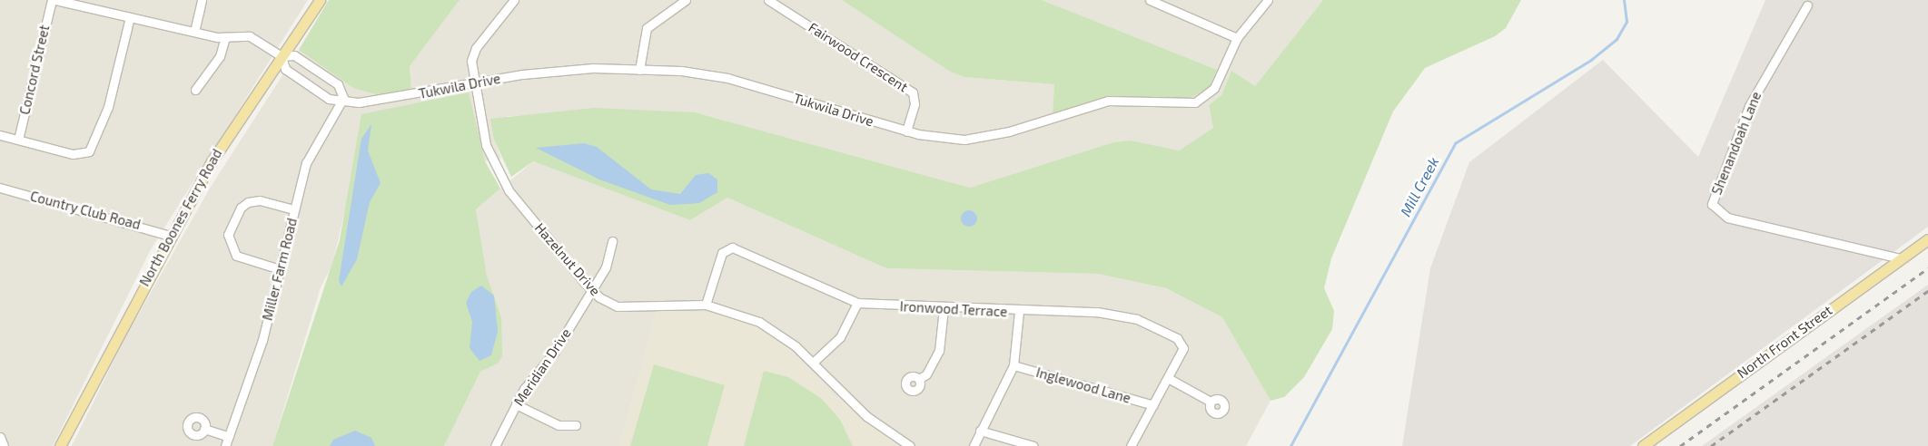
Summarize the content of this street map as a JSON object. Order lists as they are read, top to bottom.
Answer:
{
  "streets": {
    "main road": ["North Boones Ferry Road", "North Front Street"],
    "street": [
      "Fairwood Crescent",
      "Concord Street",
      "Tukwila Drive",
      "Shenandoah Lane",
      "Country Club Road",
      "Hazelnut Drive",
      "Miller Farm Road",
      "Ironwood Terrace",
      "Meridian Drive",
      "Inglewood Lane"
    ]
  },
  "crossings": [
    ["Fairwood Crescent", "Tukwila Drive"],
    ["Tukwila Drive", "North Boones Ferry Road"],
    ["Tukwila Drive", "Hazelnut Drive"],
    ["Tukwila Drive", "Miller Farm Road"],
    ["Shenandoah Lane", "North Front Street"],
    ["Country Club Road", "North Boones Ferry Road"],
    ["Hazelnut Drive", "Ironwood Terrace"],
    ["Hazelnut Drive", "Meridian Drive"]
  ],
  "water": ["Mill Creek"]
}
